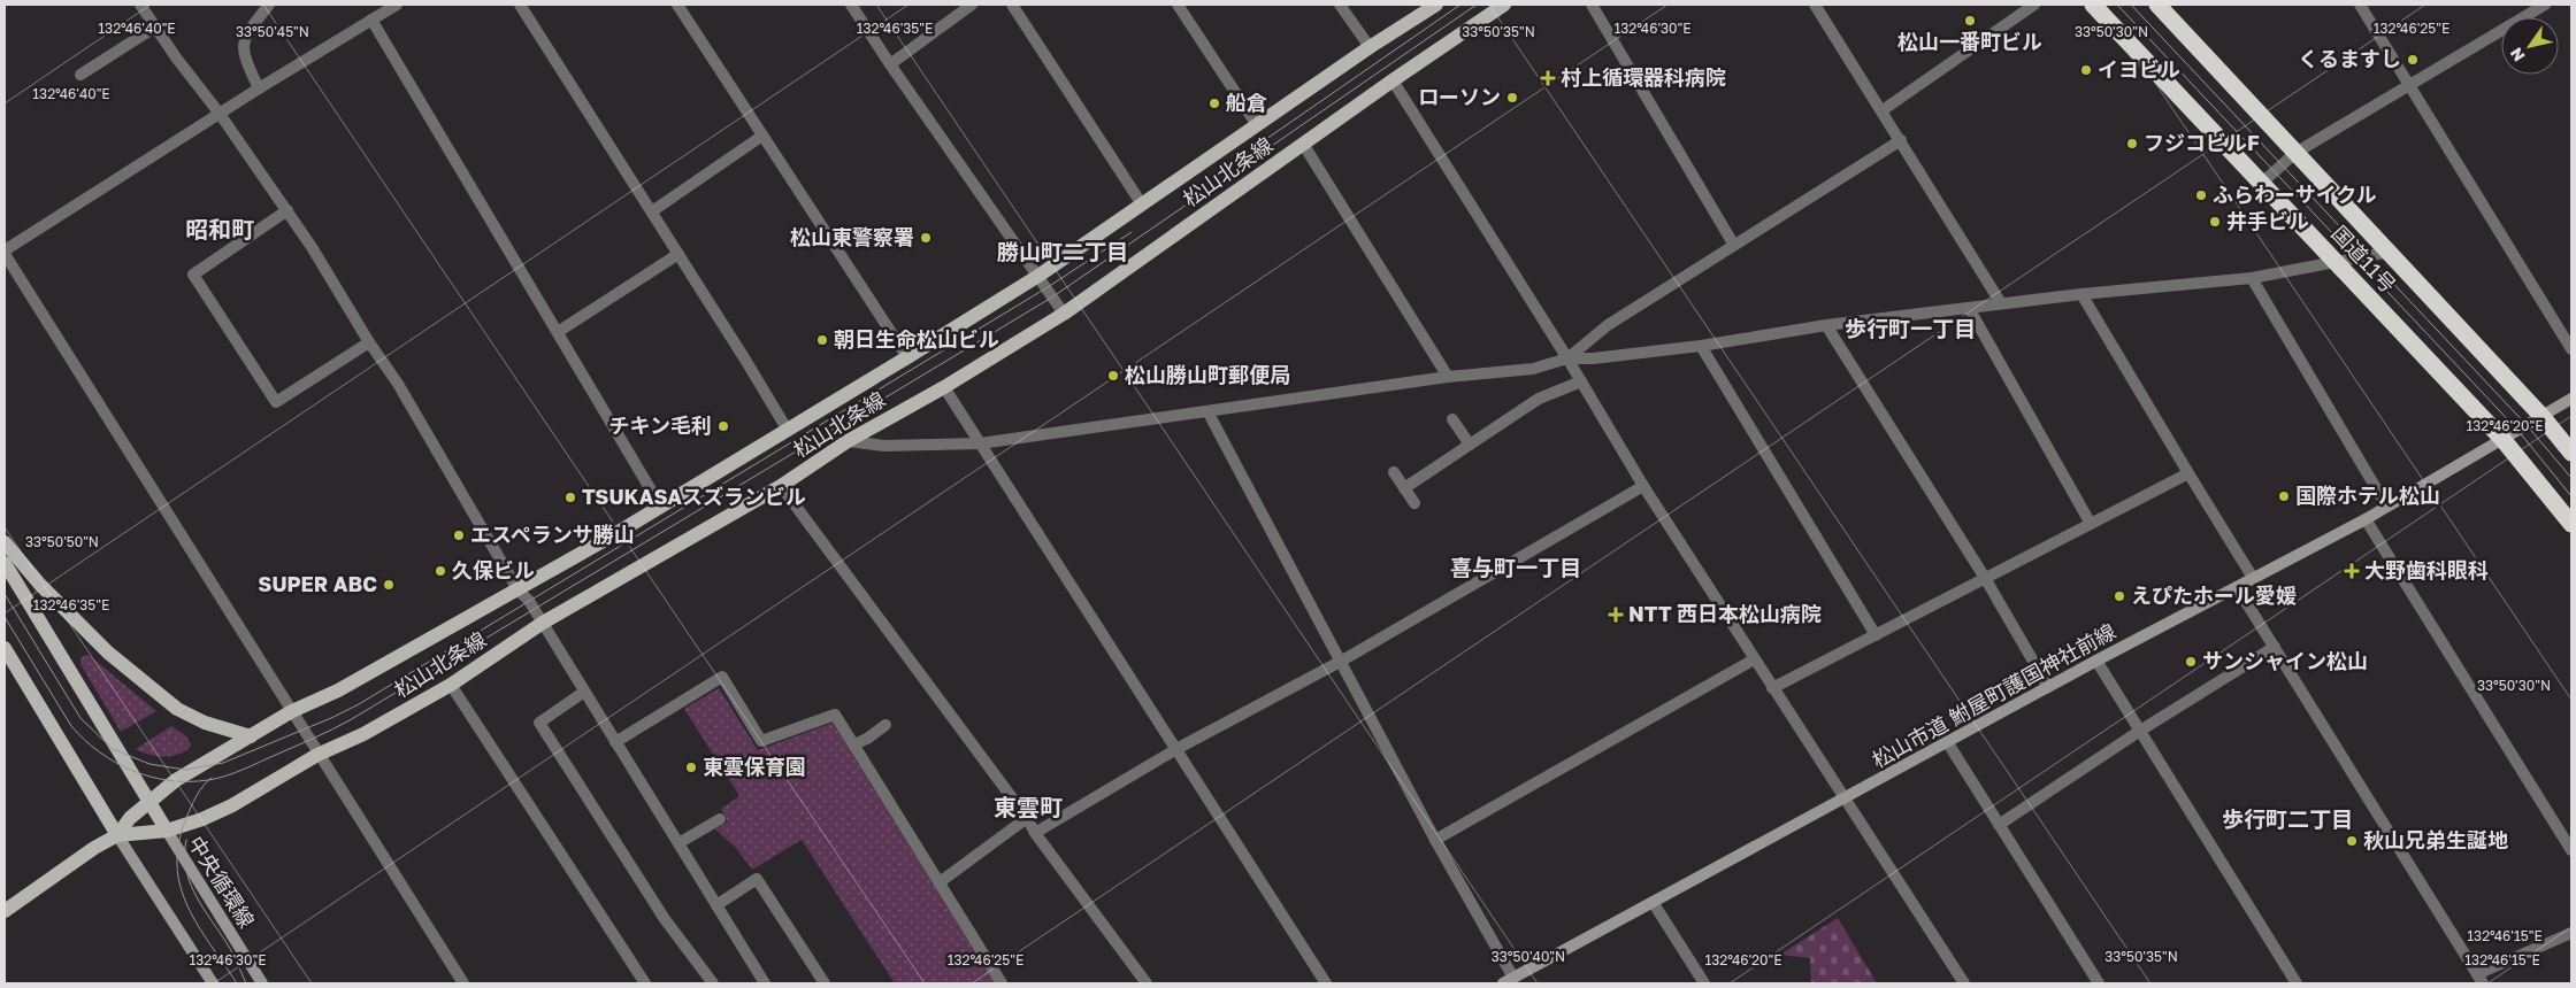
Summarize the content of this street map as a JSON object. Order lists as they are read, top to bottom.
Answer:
{
  "streets": {
    "highway": ["国道11号"],
    "main road": ["松山北条線"],
    "street": ["松山市道 鮒屋町護国神社前線", "中央循環線"]
  },
  "crossings": [
    ["松山北条線", "中央循環線"],
    ["国道11号", "松山市道 鮒屋町護国神社前線"]
  ],
  "districts": [
    "昭和町",
    "勝山町二丁目",
    "歩行町一丁目",
    "喜与町一丁目",
    "東雲町",
    "歩行町二丁目"
  ],
  "places": {
    "other": [
      "松山一番町ビル",
      "くるますし",
      "イヨビル",
      "ローソン",
      "船倉",
      "フジコビルF",
      "ふらわーサイクル",
      "井手ビル",
      "松山東警察署",
      "朝日生命松山ビル",
      "松山勝山町郵便局",
      "チキン毛利",
      "国際ホテル松山",
      "TSUKASAスズランビル",
      "エスペランサ勝山",
      "久保ビル",
      "SUPER ABC",
      "えぴたホール愛媛",
      "サンシャイン松山",
      "東雲保育園",
      "秋山兄弟生誕地"
    ],
    "health": ["村上循環器科病院", "大野歯科眼科", "NTT 西日本松山病院"]
  },
  "north": "bottom left",
  "coordinates": [
    "132°46'40\"E",
    "132°46'35\"E",
    "132°46'30\"E",
    "132°46'25\"E",
    "33°50'45\"N",
    "33°50'35\"N",
    "33°50'30\"N",
    "132°46'20\"E",
    "33°50'50\"N",
    "132°46'15\"E",
    "33°50'40\"N"
  ]
}
